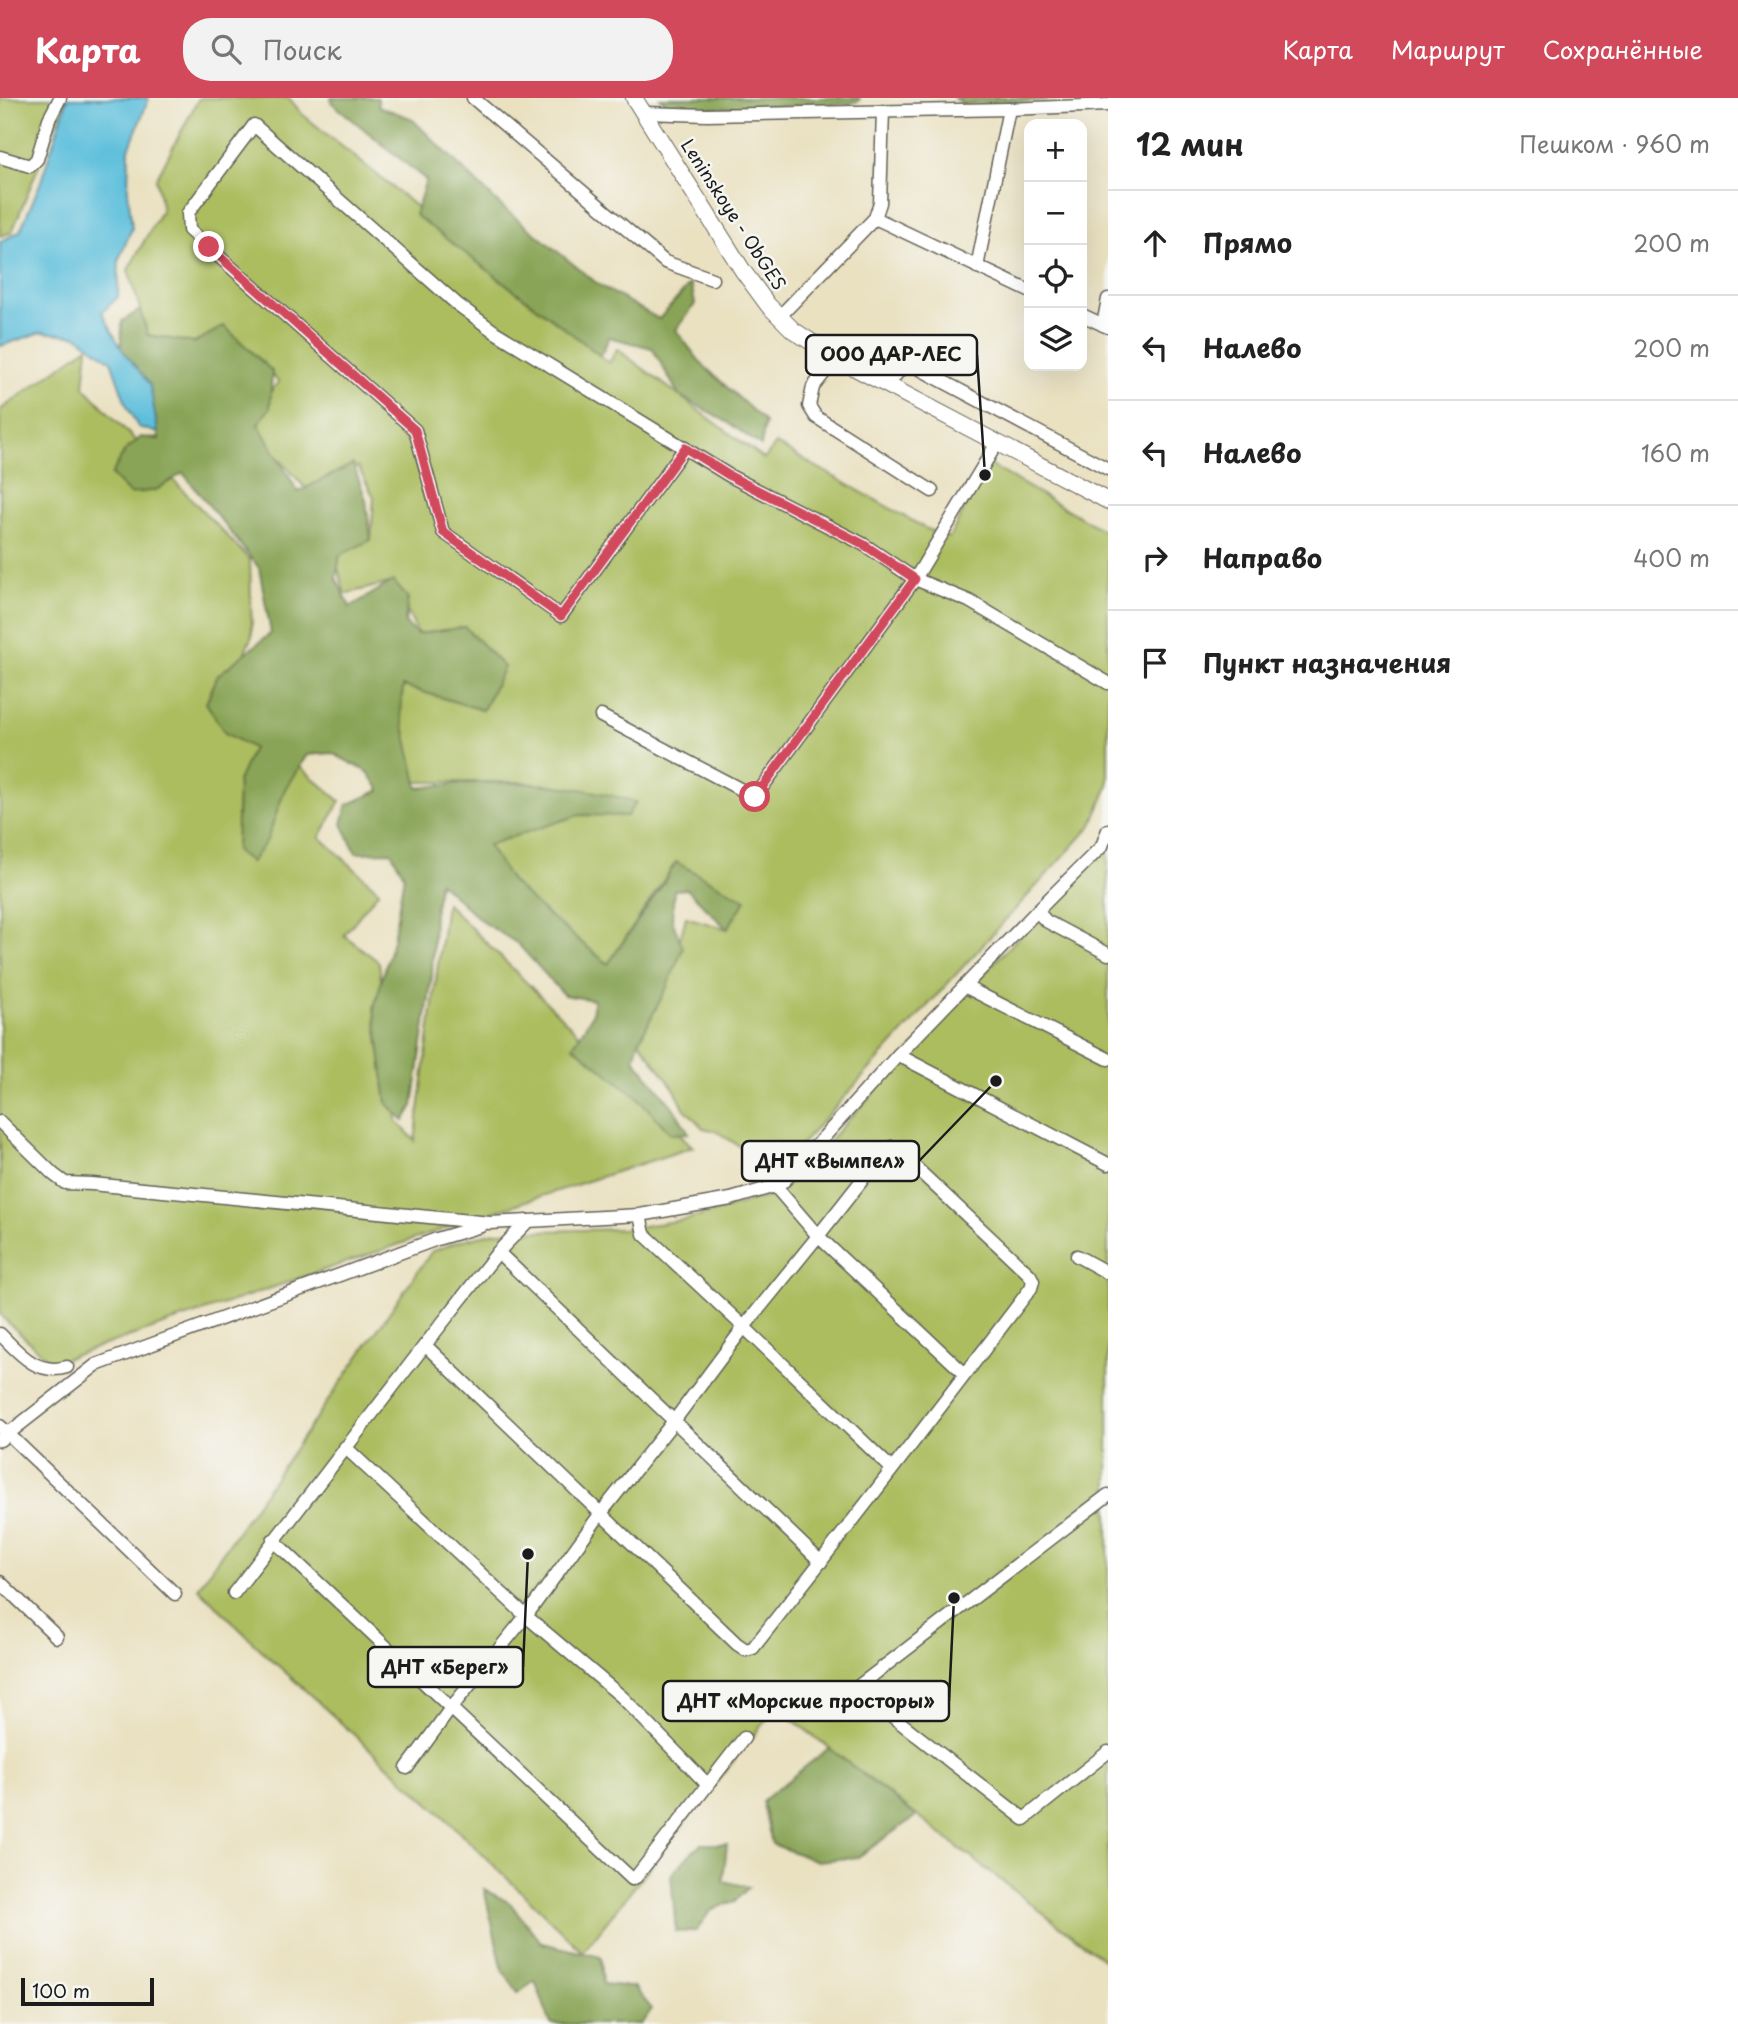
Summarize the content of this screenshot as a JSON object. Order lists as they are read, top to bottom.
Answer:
{
  "streets": {
    "main road": ["Leninskoye - ObGES"]
  },
  "places": [
    "ООО ДАР-ЛЕС",
    "ДНТ «Вымпел»",
    "ДНТ «Берег»",
    "ДНТ «Морские просторы»"
  ],
  "scale_bar": "100 m",
  "page": {
    "header": "Карта",
    "search": "Поиск",
    "nav": ["Карта", "Маршрут", "Сохранённые"],
    "heading": ["12 мин", "Пешком · 960 m"],
    "map_buttons": ["+", "−"],
    "list": [
      ["Прямо", "200 m"],
      ["Налево", "200 m"],
      ["Налево", "160 m"],
      ["Направо", "400 m"],
      "Пункт назначения"
    ],
    "scale": "100 m"
  }
}
